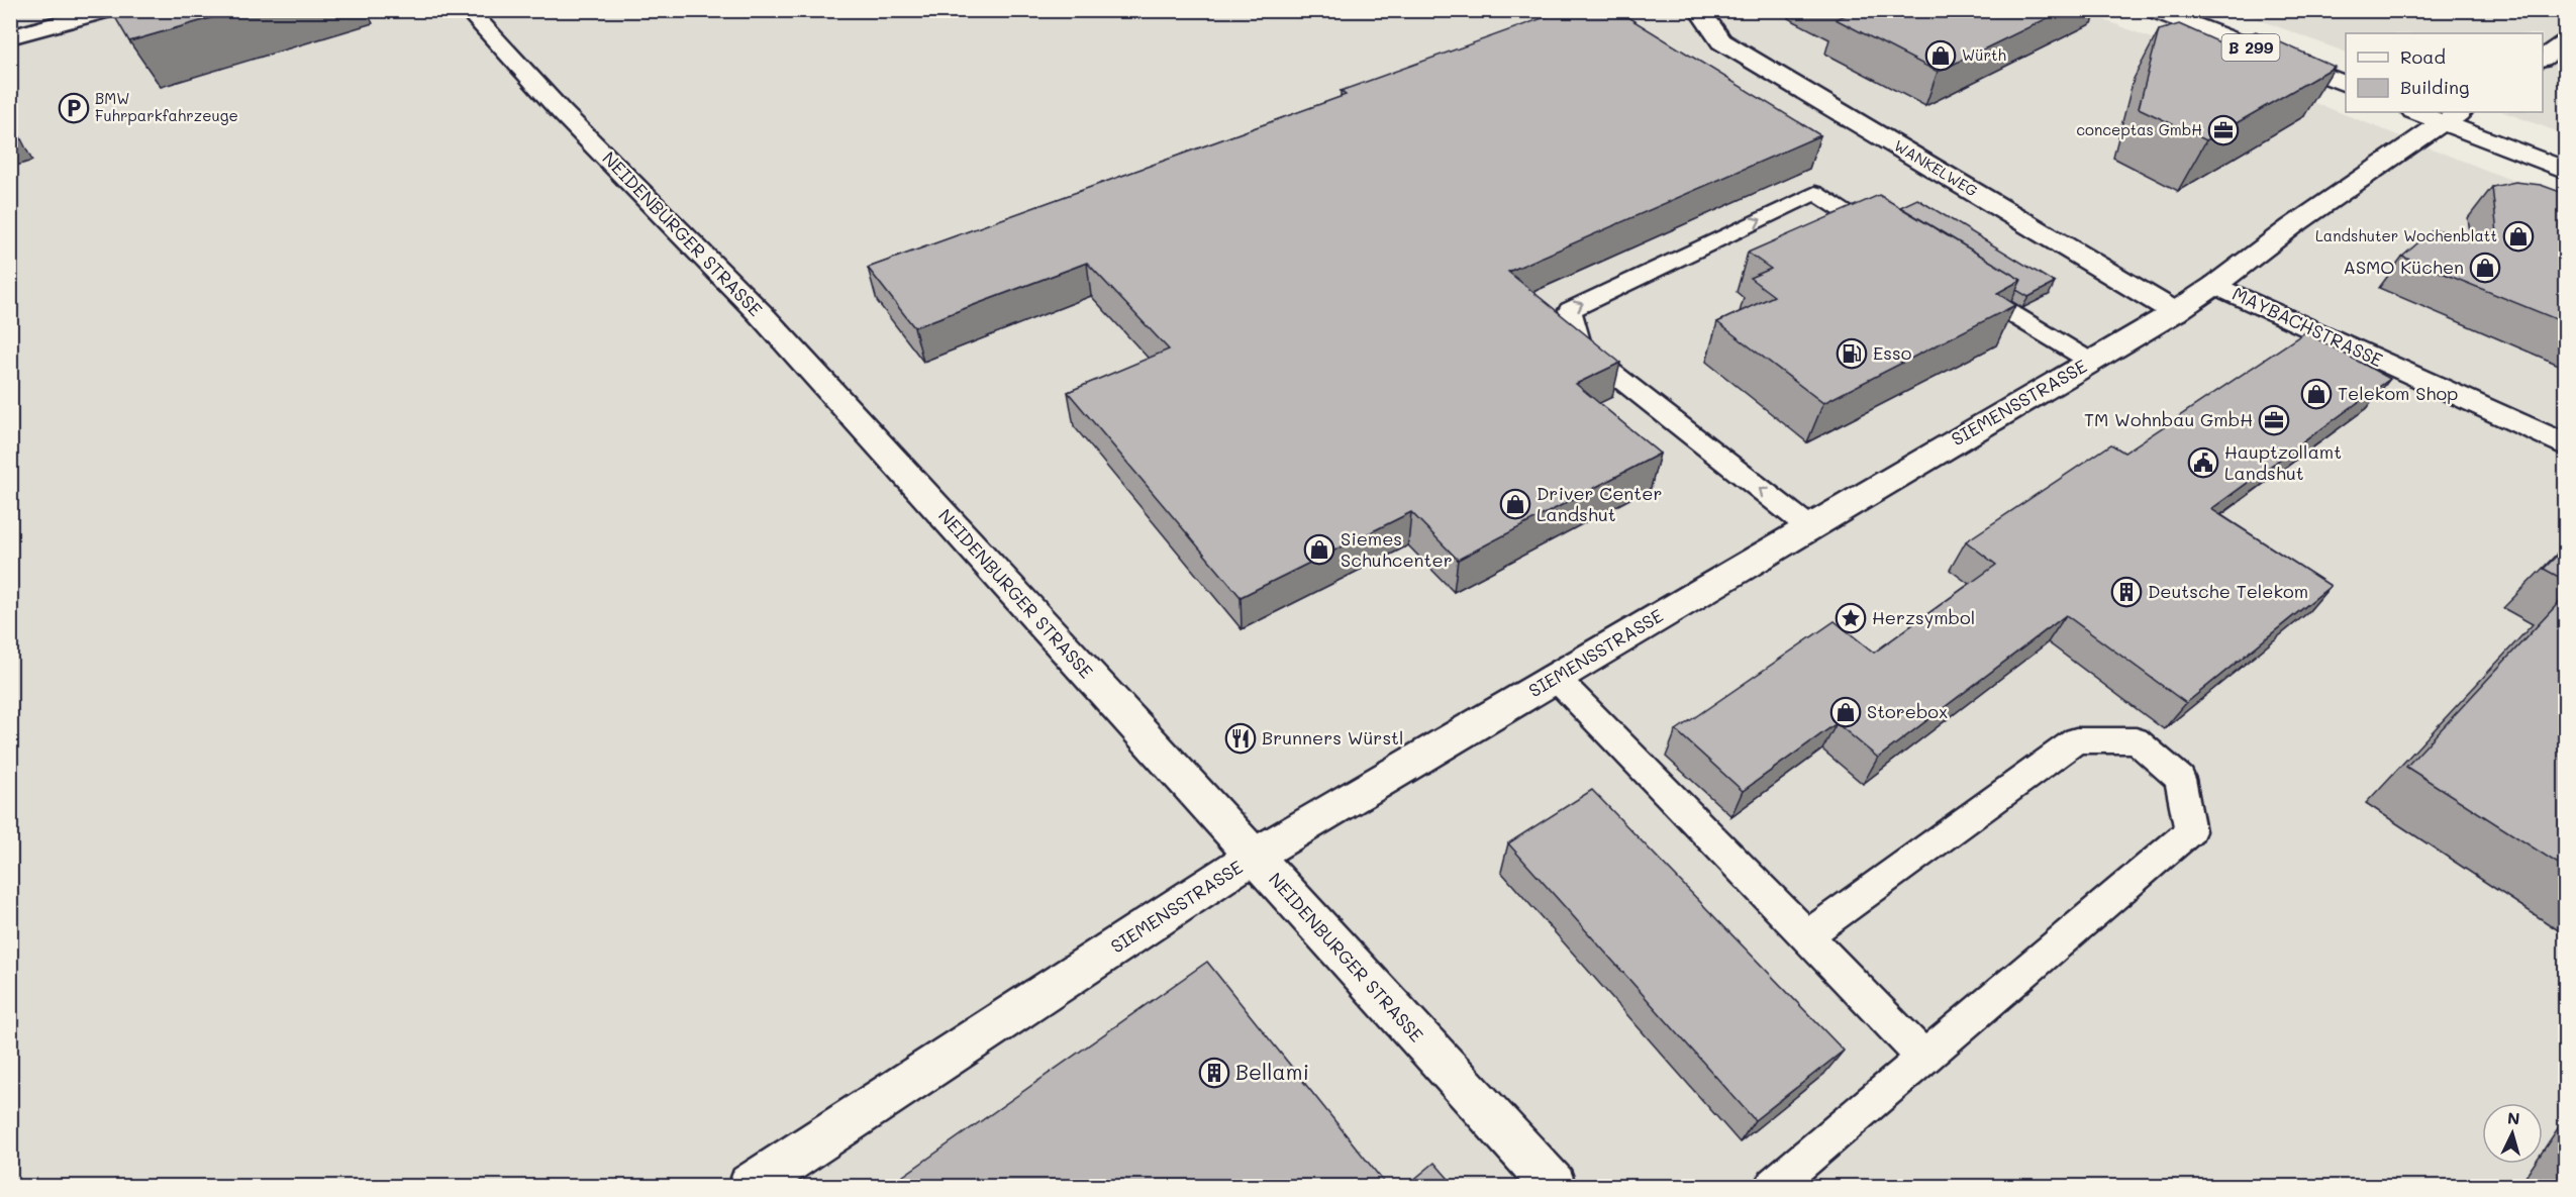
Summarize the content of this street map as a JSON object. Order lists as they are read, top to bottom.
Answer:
{
  "streets": {
    "street": [
      "B 299",
      "WANKELWEG",
      "NEIDENBURGER STRASSE",
      "MAYBACHSTRASSE",
      "SIEMENSSTRASSE"
    ]
  },
  "crossings": [
    ["WANKELWEG", "SIEMENSSTRASSE"],
    ["NEIDENBURGER STRASSE", "SIEMENSSTRASSE"],
    ["MAYBACHSTRASSE", "SIEMENSSTRASSE"]
  ],
  "places": {
    "shop": [
      "Würth",
      "Landshuter Wochenblatt",
      "ASMO Küchen",
      "Telekom Shop",
      "Driver Center Landshut",
      "Siemes Schuhcenter",
      "Storebox"
    ],
    "parking": ["BMW Fuhrparkfahrzeuge"],
    "office": ["conceptas GmbH", "TM Wohnbau GmbH"],
    "fuel station": ["Esso"],
    "public building": ["Hauptzollamt Landshut"],
    "building": ["Deutsche Telekom", "Bellami"],
    "place": ["Herzsymbol"],
    "restaurant": ["Brunners Würstl"]
  },
  "legend": ["Road", "Building"],
  "north": "top"
}
